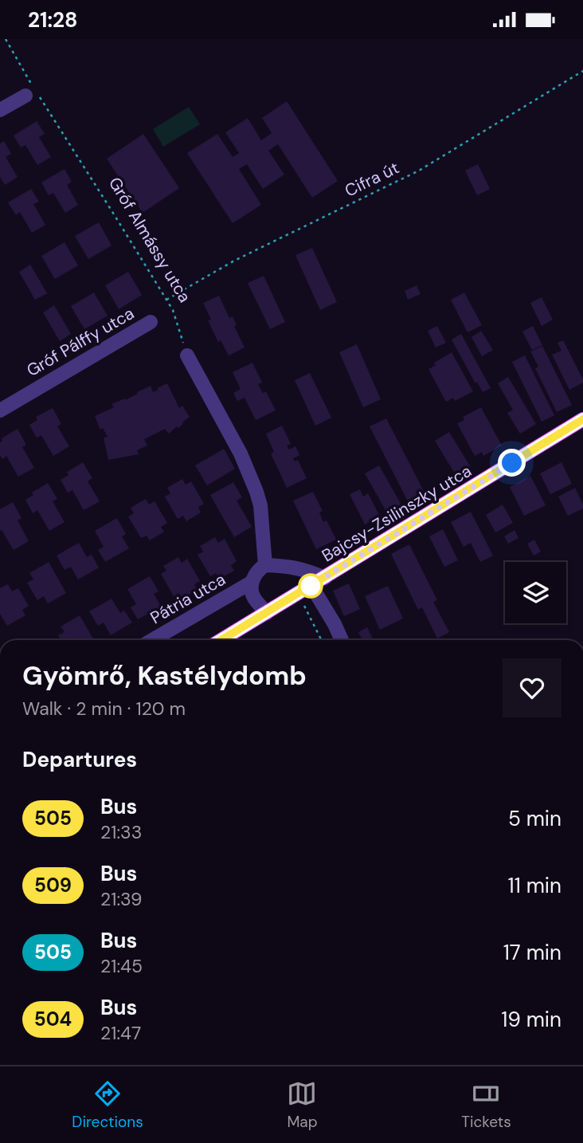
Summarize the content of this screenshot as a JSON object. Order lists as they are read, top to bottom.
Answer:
{
  "streets": {
    "main road": ["Bajcsy-Zsilinszky utca"],
    "street": ["Gróf Pálffy utca", "Pátria utca"],
    "path": ["Cifra út", "Gróf Almássy utca"]
  },
  "crossings": [
    ["Cifra út", "Gróf Almássy utca"]
  ],
  "lines": ["bus line 505"],
  "page": {
    "status": "21:28",
    "heading": [
      ["Gyömrő, Kastélydomb", "Walk · 2 min · 120 m"],
      "Departures"
    ],
    "list": [
      {
        "mark": "505",
        "name": "Bus",
        "note": "21:33",
        "value": "5 min"
      },
      {
        "mark": "509",
        "name": "Bus",
        "note": "21:39",
        "value": "11 min"
      },
      {
        "mark": "505",
        "name": "Bus",
        "note": "21:45",
        "value": "17 min"
      },
      {
        "mark": "504",
        "name": "Bus",
        "note": "21:47",
        "value": "19 min"
      }
    ],
    "tabs": ["Directions", "Map", "Tickets"]
  }
}
